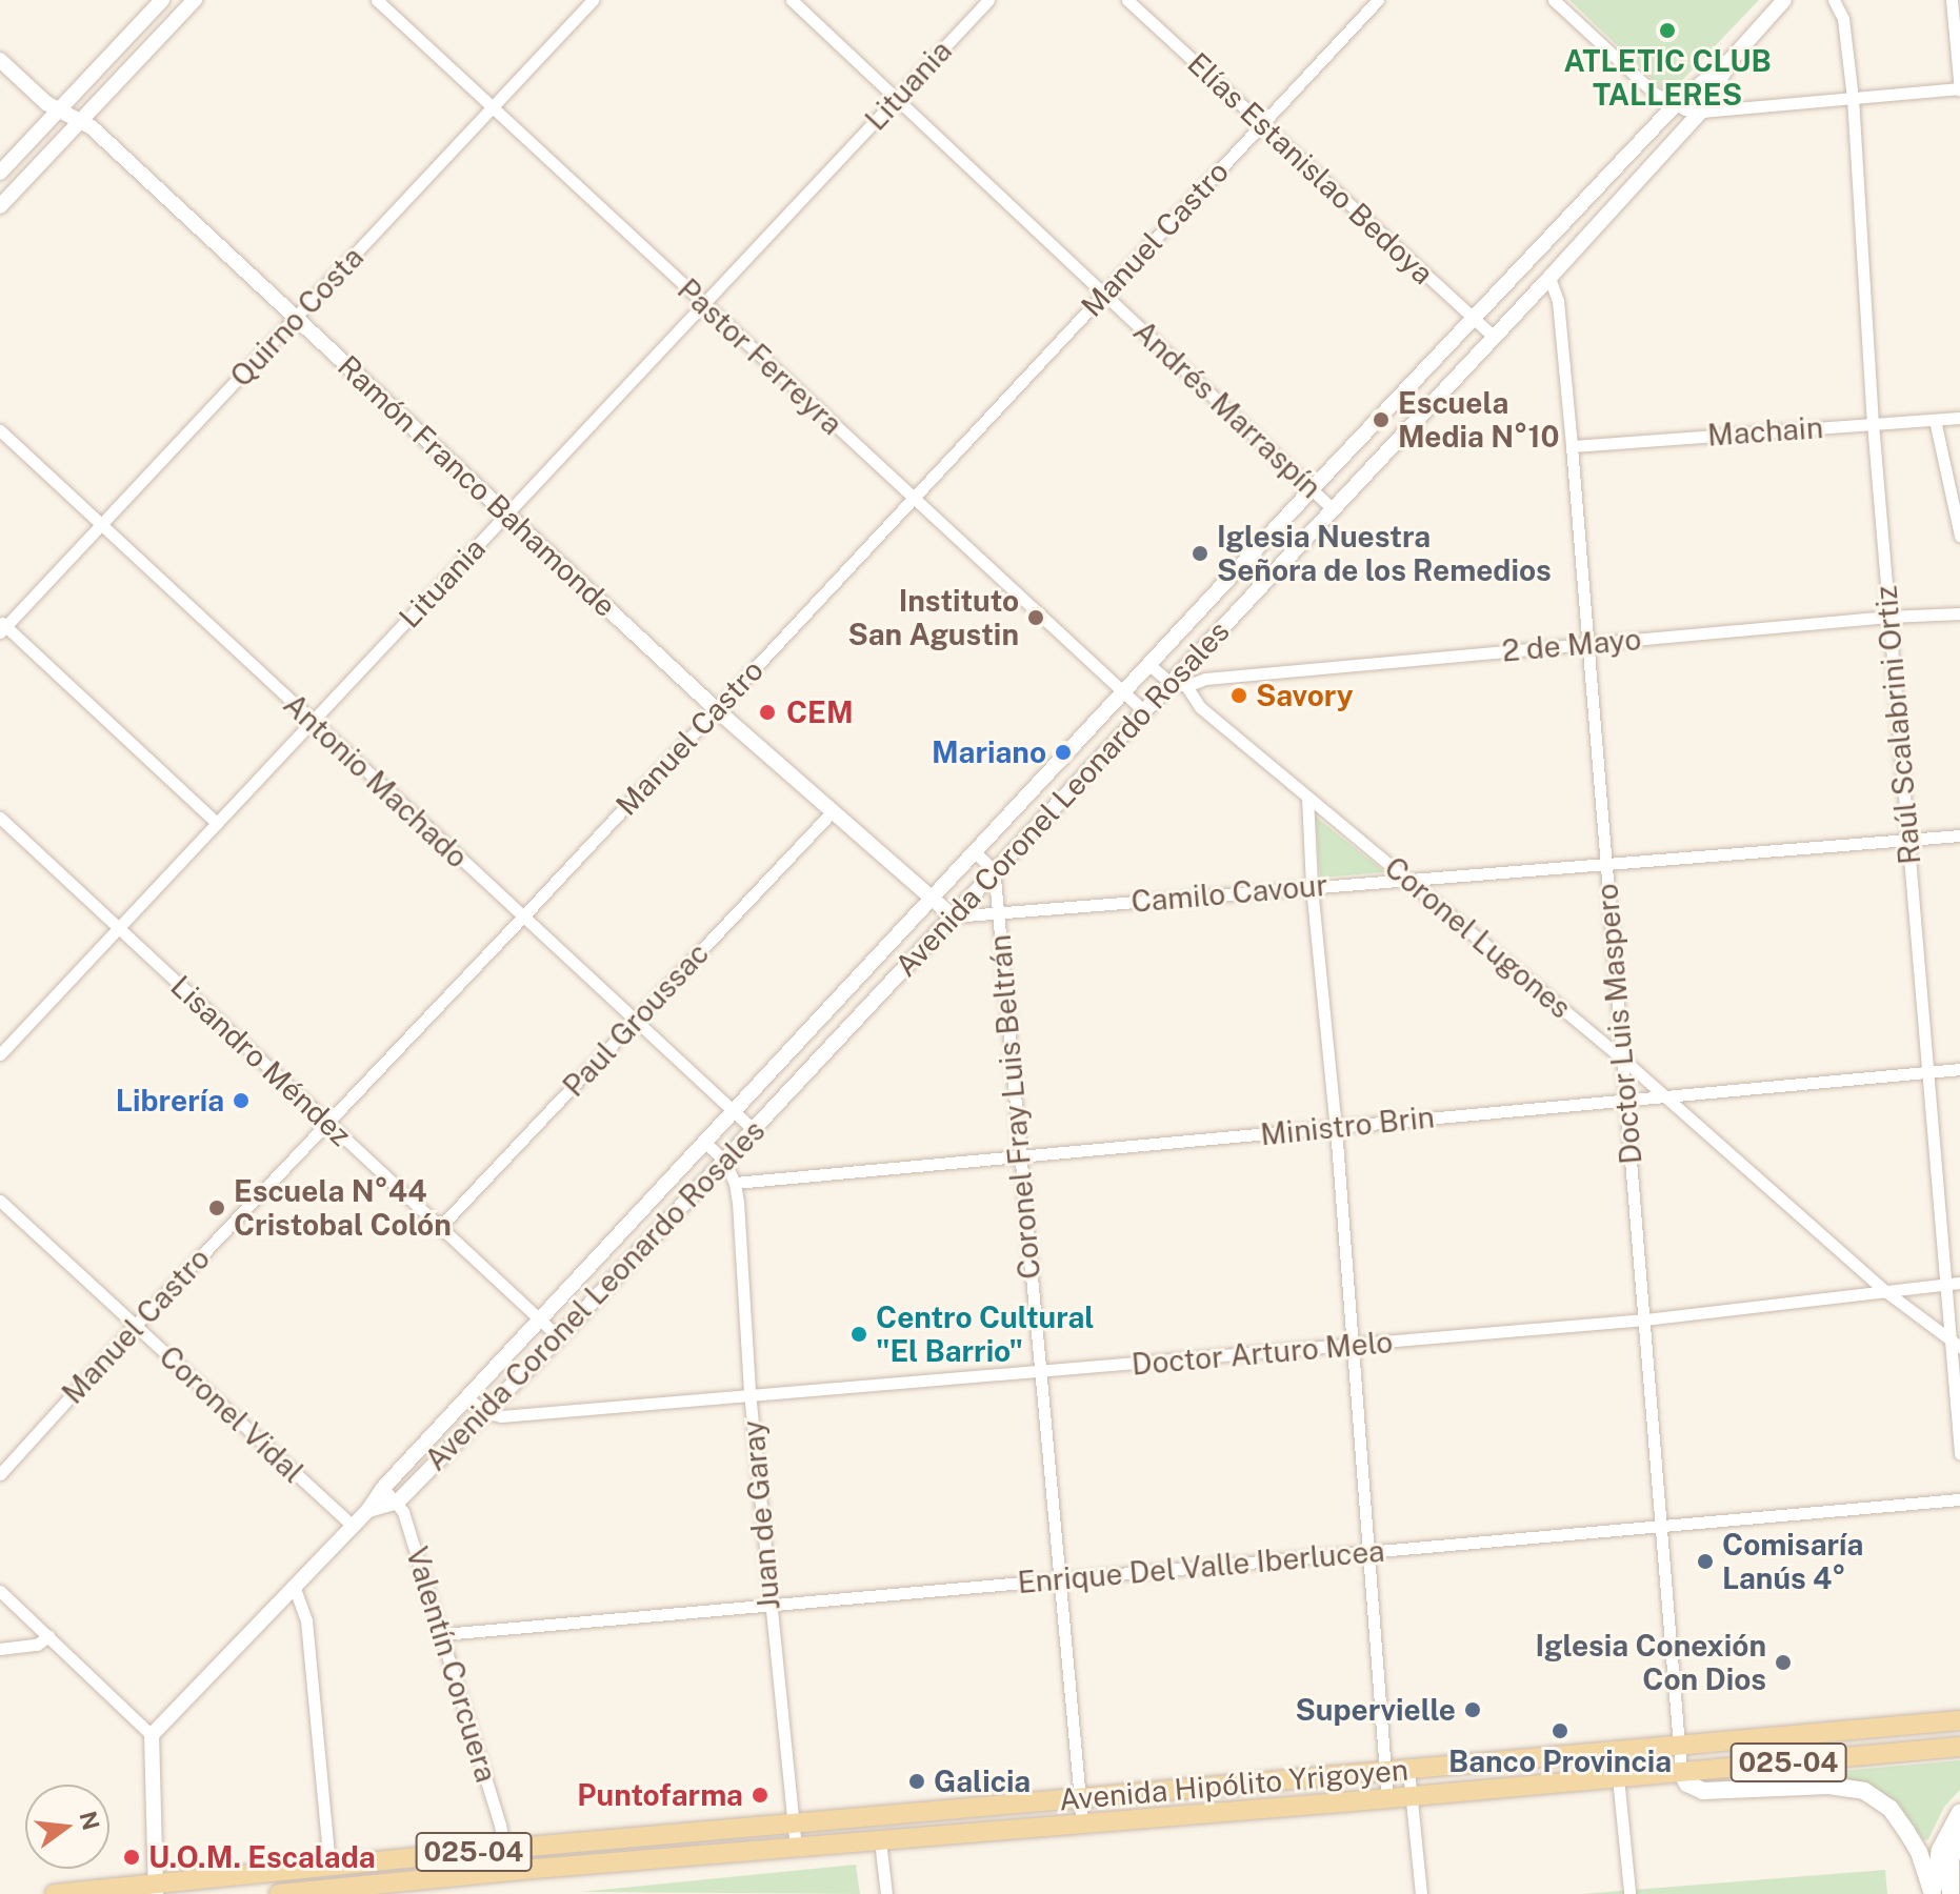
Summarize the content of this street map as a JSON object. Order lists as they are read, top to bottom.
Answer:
{
  "streets": {
    "main road": ["025-04", "Avenida Hipólito Yrigoyen"],
    "street": [
      "Lituania",
      "Elías Estanislao Bedoya",
      "Manuel Castro",
      "Quirno Costa",
      "Pastor Ferreyra",
      "Andrés Marraspín",
      "Machain",
      "Ramón Franco Bahamonde",
      "2 de Mayo",
      "Raúl Scalabrini Ortiz",
      "Antonio Machado",
      "Avenida Coronel Leonardo Rosales",
      "Camilo Cavour",
      "Coronel Lugones",
      "Paul Groussac",
      "Doctor Luis Maspero",
      "Lisandro Méndez",
      "Coronel Fray Luis Beltrán",
      "Ministro Brin",
      "Doctor Arturo Melo",
      "Coronel Vidal",
      "Juan de Garay",
      "Enrique Del Valle Iberlucea",
      "Valentín Corcuera"
    ]
  },
  "crossings": [
    ["Lituania", "Pastor Ferreyra"],
    ["Lituania", "Andrés Marraspín"],
    ["Lituania", "Ramón Franco Bahamonde"],
    ["Lituania", "Antonio Machado"],
    ["Lituania", "Lisandro Méndez"],
    ["Elías Estanislao Bedoya", "Manuel Castro"],
    ["Elías Estanislao Bedoya", "Avenida Coronel Leonardo Rosales"],
    ["Manuel Castro", "Pastor Ferreyra"],
    ["Manuel Castro", "Andrés Marraspín"],
    ["Manuel Castro", "Ramón Franco Bahamonde"],
    ["Manuel Castro", "Antonio Machado"],
    ["Manuel Castro", "Lisandro Méndez"],
    ["Manuel Castro", "Coronel Vidal"],
    ["Quirno Costa", "Pastor Ferreyra"],
    ["Quirno Costa", "Ramón Franco Bahamonde"],
    ["Quirno Costa", "Antonio Machado"],
    ["Pastor Ferreyra", "Avenida Coronel Leonardo Rosales"],
    ["Andrés Marraspín", "Avenida Coronel Leonardo Rosales"],
    ["Machain", "Raúl Scalabrini Ortiz"],
    ["Machain", "Doctor Luis Maspero"],
    ["Ramón Franco Bahamonde", "Avenida Coronel Leonardo Rosales"],
    ["Ramón Franco Bahamonde", "Camilo Cavour"],
    ["Ramón Franco Bahamonde", "Paul Groussac"],
    ["2 de Mayo", "Raúl Scalabrini Ortiz"],
    ["2 de Mayo", "Avenida Coronel Leonardo Rosales"],
    ["2 de Mayo", "Coronel Lugones"],
    ["2 de Mayo", "Doctor Luis Maspero"],
    ["Raúl Scalabrini Ortiz", "Camilo Cavour"],
    ["Raúl Scalabrini Ortiz", "Coronel Lugones"],
    ["Raúl Scalabrini Ortiz", "Ministro Brin"],
    ["Raúl Scalabrini Ortiz", "Doctor Arturo Melo"],
    ["Antonio Machado", "Avenida Coronel Leonardo Rosales"],
    ["Antonio Machado", "Paul Groussac"],
    ["Avenida Coronel Leonardo Rosales", "Camilo Cavour"],
    ["Avenida Coronel Leonardo Rosales", "Coronel Lugones"],
    ["Avenida Coronel Leonardo Rosales", "Doctor Luis Maspero"],
    ["Avenida Coronel Leonardo Rosales", "Lisandro Méndez"],
    ["Avenida Coronel Leonardo Rosales", "Coronel Fray Luis Beltrán"],
    ["Avenida Coronel Leonardo Rosales", "Doctor Arturo Melo"],
    ["Avenida Coronel Leonardo Rosales", "Coronel Vidal"],
    ["Avenida Coronel Leonardo Rosales", "Valentín Corcuera"],
    ["Camilo Cavour", "Coronel Lugones"],
    ["Camilo Cavour", "Doctor Luis Maspero"],
    ["Camilo Cavour", "Coronel Fray Luis Beltrán"],
    ["Coronel Lugones", "Doctor Luis Maspero"],
    ["Coronel Lugones", "Ministro Brin"],
    ["Coronel Lugones", "Doctor Arturo Melo"],
    ["Paul Groussac", "Lisandro Méndez"],
    ["Doctor Luis Maspero", "Ministro Brin"],
    ["Doctor Luis Maspero", "Doctor Arturo Melo"],
    ["Doctor Luis Maspero", "Enrique Del Valle Iberlucea"],
    ["Doctor Luis Maspero", "Avenida Hipólito Yrigoyen"],
    ["Coronel Fray Luis Beltrán", "Ministro Brin"],
    ["Coronel Fray Luis Beltrán", "Doctor Arturo Melo"],
    ["Coronel Fray Luis Beltrán", "Enrique Del Valle Iberlucea"],
    ["Coronel Fray Luis Beltrán", "Avenida Hipólito Yrigoyen"],
    ["Ministro Brin", "Juan de Garay"],
    ["Doctor Arturo Melo", "Juan de Garay"],
    ["Juan de Garay", "Enrique Del Valle Iberlucea"],
    ["Juan de Garay", "Avenida Hipólito Yrigoyen"],
    ["Enrique Del Valle Iberlucea", "Valentín Corcuera"],
    ["Valentín Corcuera", "Avenida Hipólito Yrigoyen"]
  ],
  "places": [
    "ATLETIC CLUB TALLERES",
    "Escuela Media N°10",
    "Iglesia Nuestra Señora de los Remedios",
    "Instituto San Agustin",
    "Savory",
    "CEM",
    "Mariano",
    "Librería",
    "Escuela N°44 Cristobal Colón",
    "Centro Cultural \"El Barrio\"",
    "Comisaría Lanús 4°",
    "Iglesia Conexión Con Dios",
    "Supervielle",
    "Banco Provincia",
    "Galicia",
    "Puntofarma",
    "U.O.M. Escalada"
  ],
  "north": "right"
}
